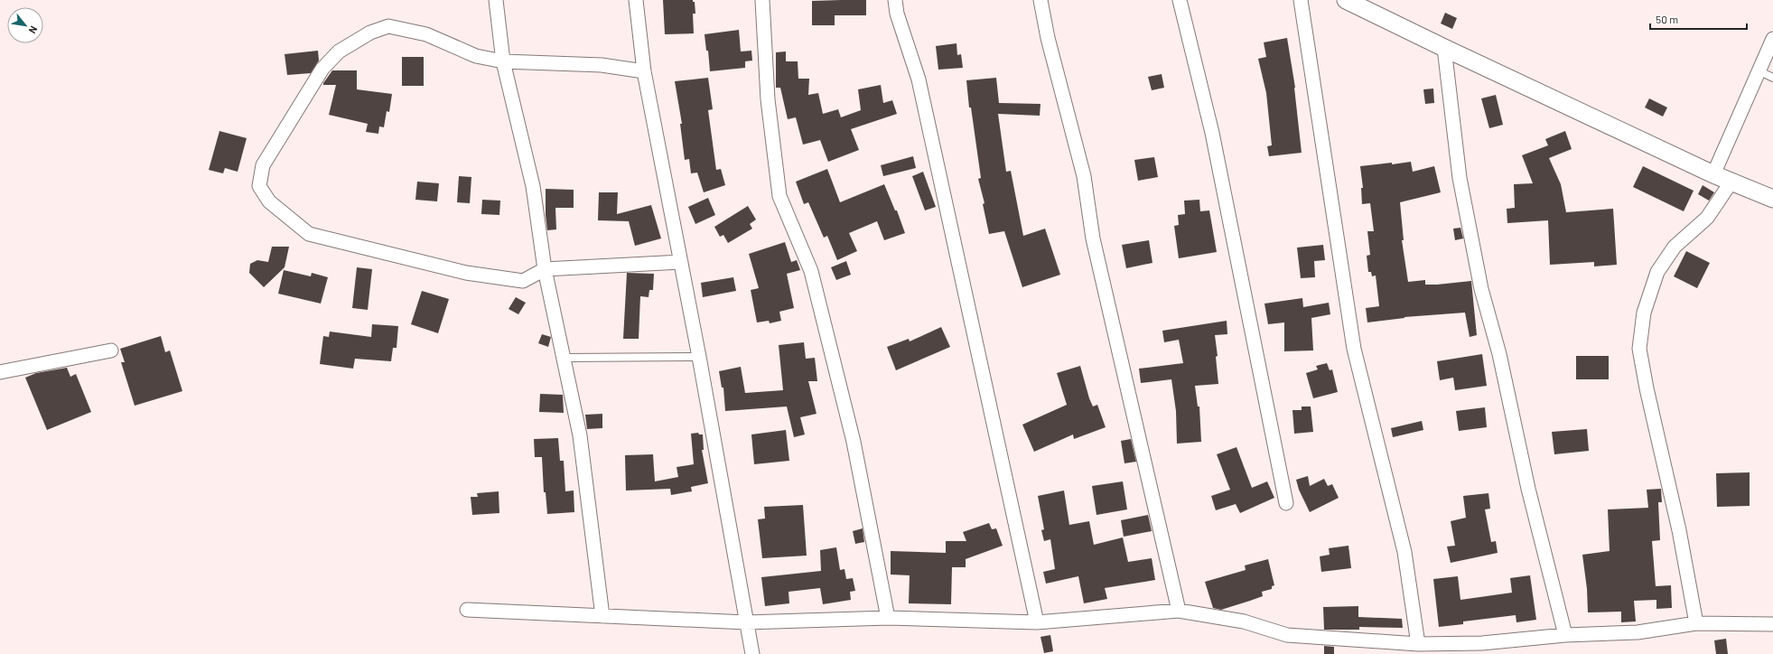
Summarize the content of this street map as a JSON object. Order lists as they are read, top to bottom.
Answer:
{
  "scale_bar": "50 m",
  "north": "bottom right"
}
